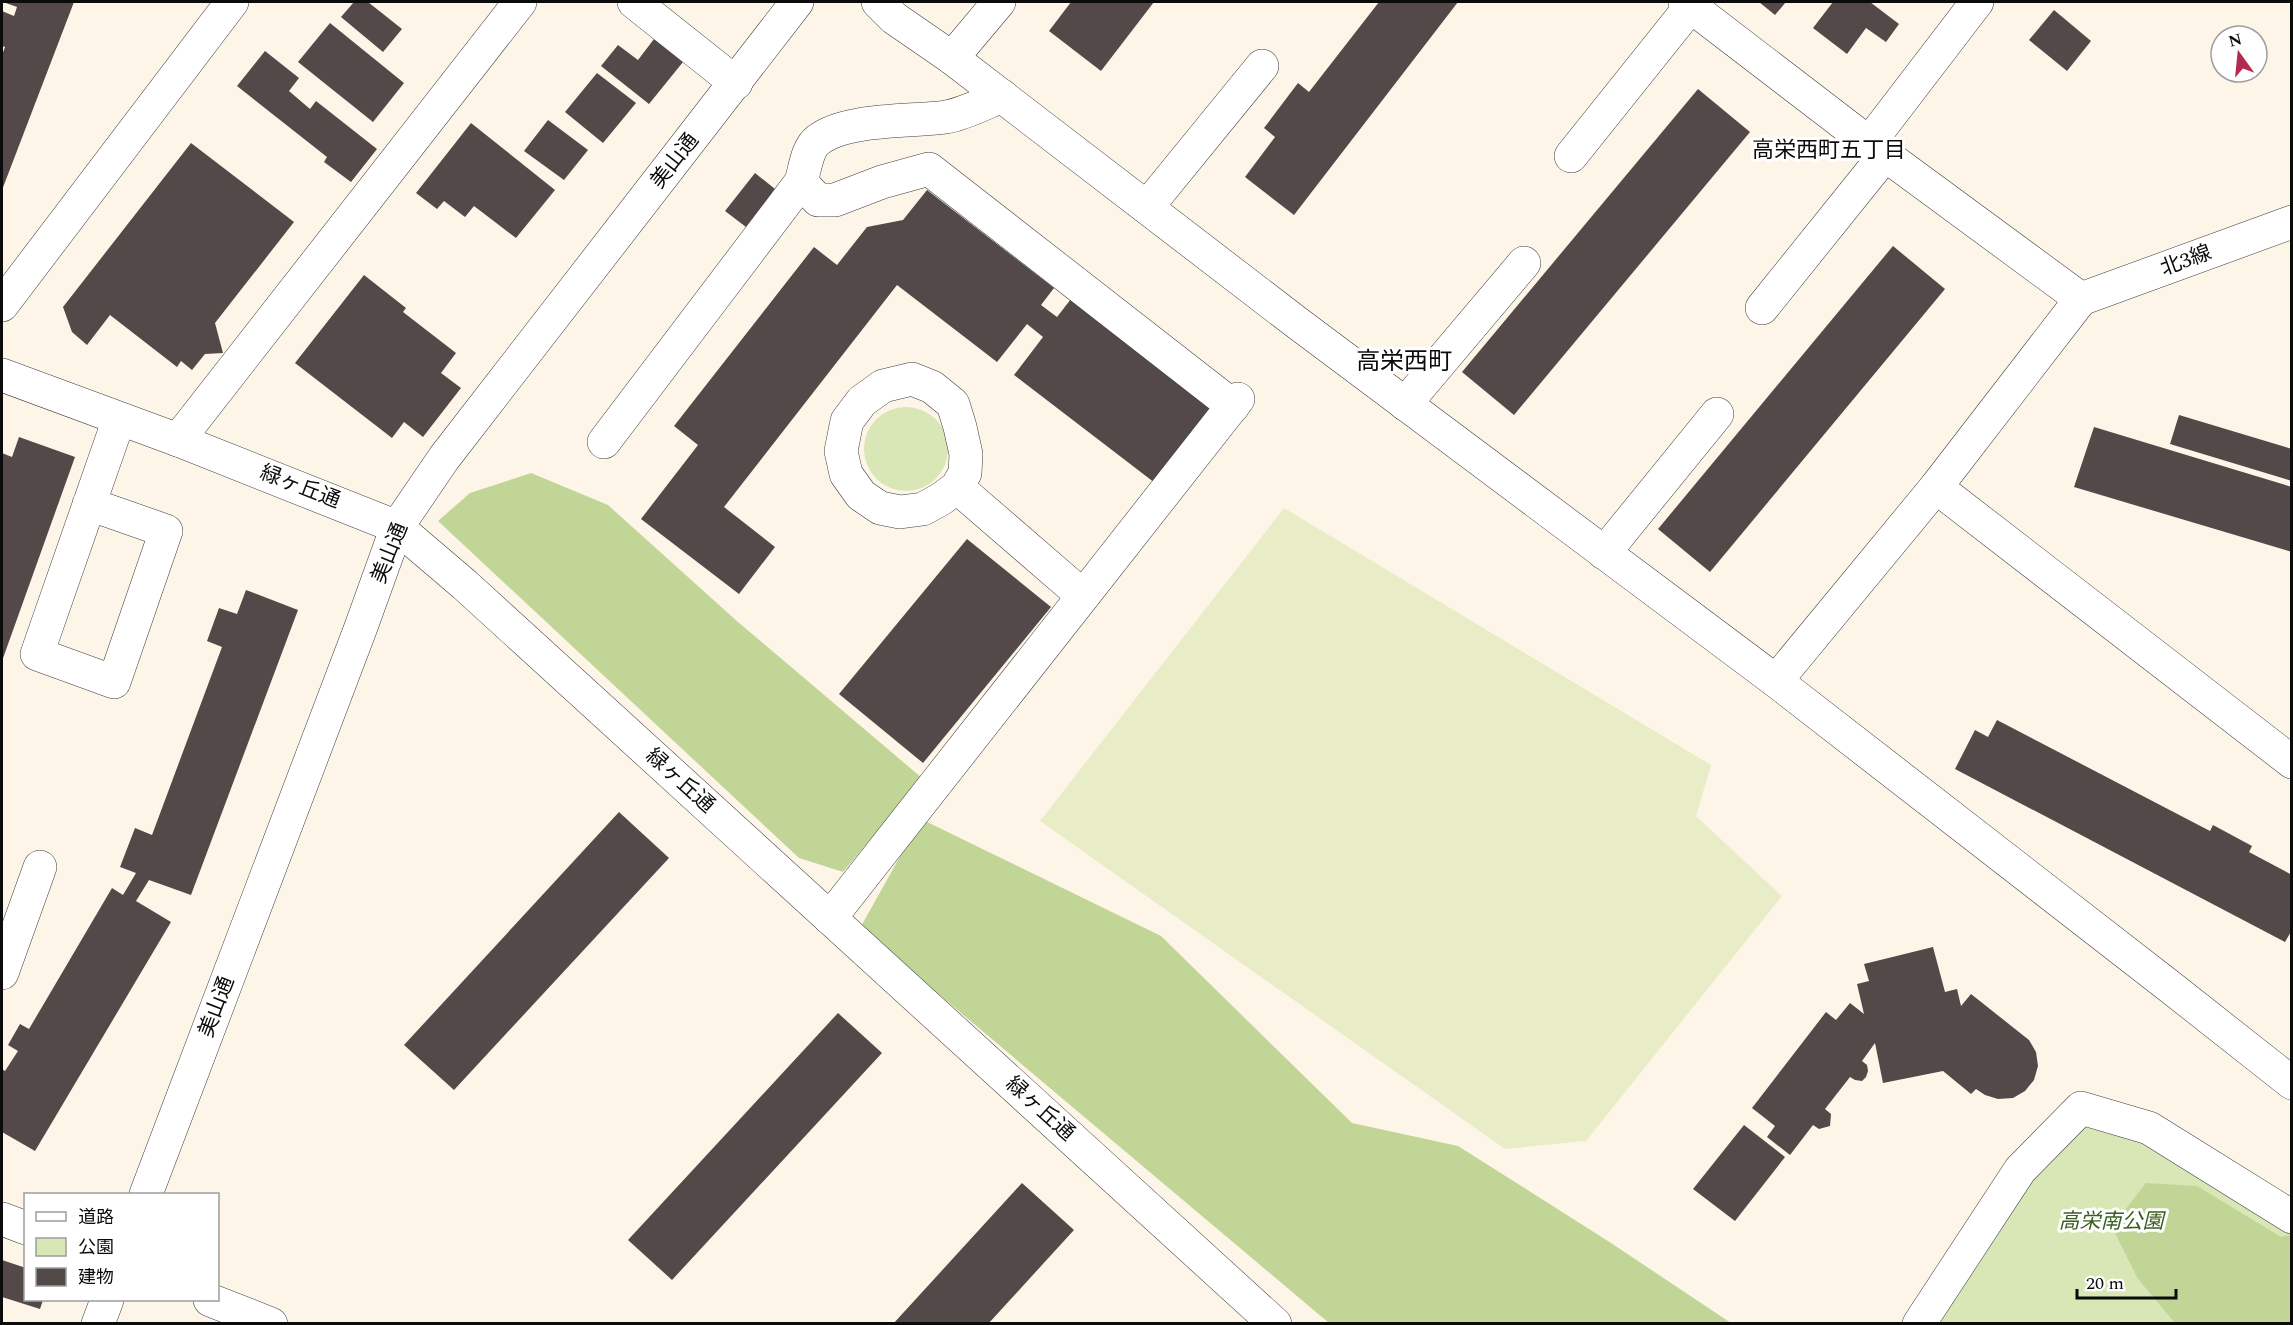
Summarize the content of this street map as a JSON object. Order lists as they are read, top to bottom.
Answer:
{
  "streets": {
    "street": ["美山通", "北3線", "緑ヶ丘通"]
  },
  "crossings": [
    ["美山通", "緑ヶ丘通"]
  ],
  "districts": ["高栄西町五丁目", "高栄西町"],
  "parks": ["高栄南公園"],
  "legend": ["道路", "公園", "建物"],
  "scale_bar": "20 m",
  "north": "top"
}
